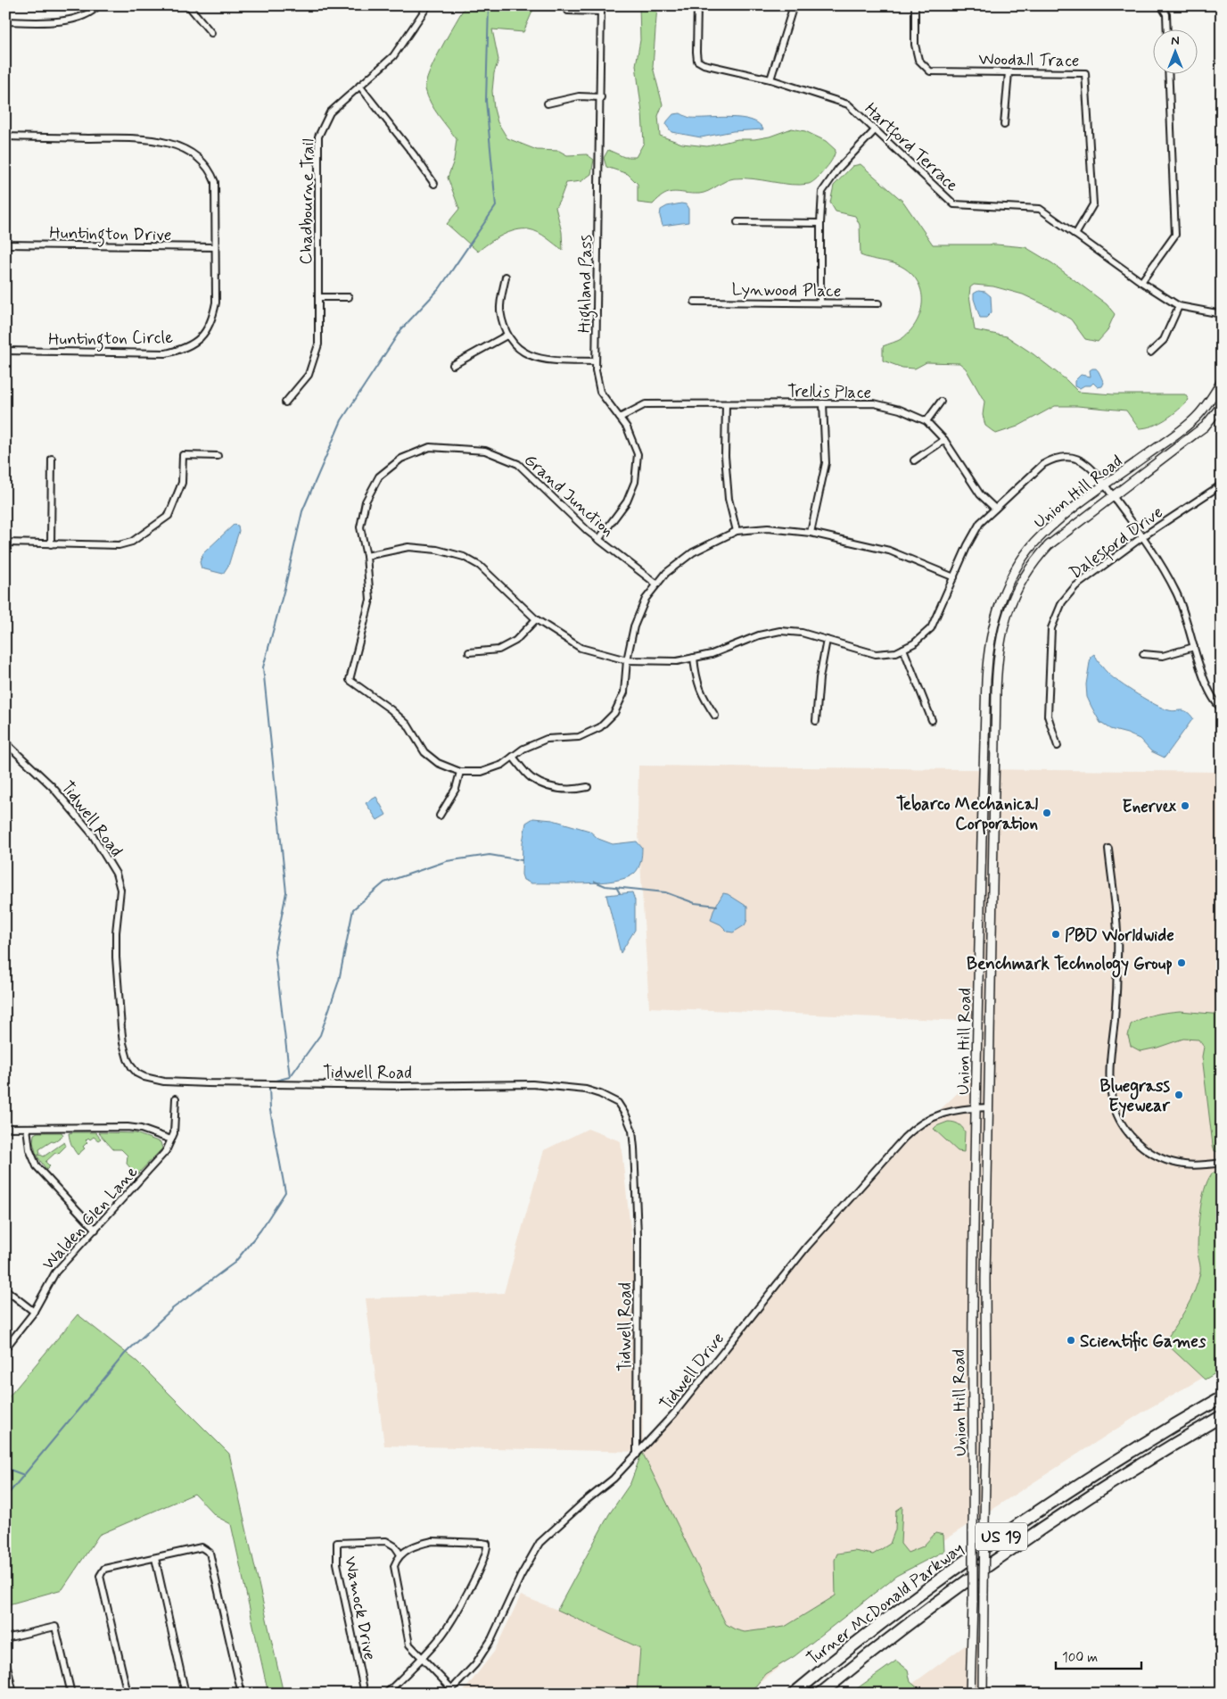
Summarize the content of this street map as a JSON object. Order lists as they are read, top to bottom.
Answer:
{
  "streets": {
    "highway": ["US 19", "Turner McDonald Parkway"],
    "street": [
      "Woodall Trace",
      "Hartford Terrace",
      "Chadbourne Trail",
      "Huntington Drive",
      "Highland Pass",
      "Lynwood Place",
      "Huntington Circle",
      "Trellis Place",
      "Union Hill Road",
      "Grand Junction",
      "Dalesford Drive",
      "Tidwell Road",
      "Walden Glen Lane",
      "Tidwell Drive",
      "Wamock Drive"
    ]
  },
  "crossings": [
    ["Woodall Trace", "Hartford Terrace"],
    ["Huntington Drive", "Huntington Circle"],
    ["Highland Pass", "Trellis Place"],
    ["Highland Pass", "Grand Junction"],
    ["Union Hill Road", "Tidwell Drive"],
    ["Tidwell Road", "Tidwell Drive"]
  ],
  "places": [
    "Enervex",
    "Tebarco Mechanical Corporation",
    "PBD Worldwide",
    "Benchmark Technology Group",
    "Bluegrass Eyewear",
    "Scientific Games"
  ],
  "scale_bar": "100 m",
  "north": "top"
}
